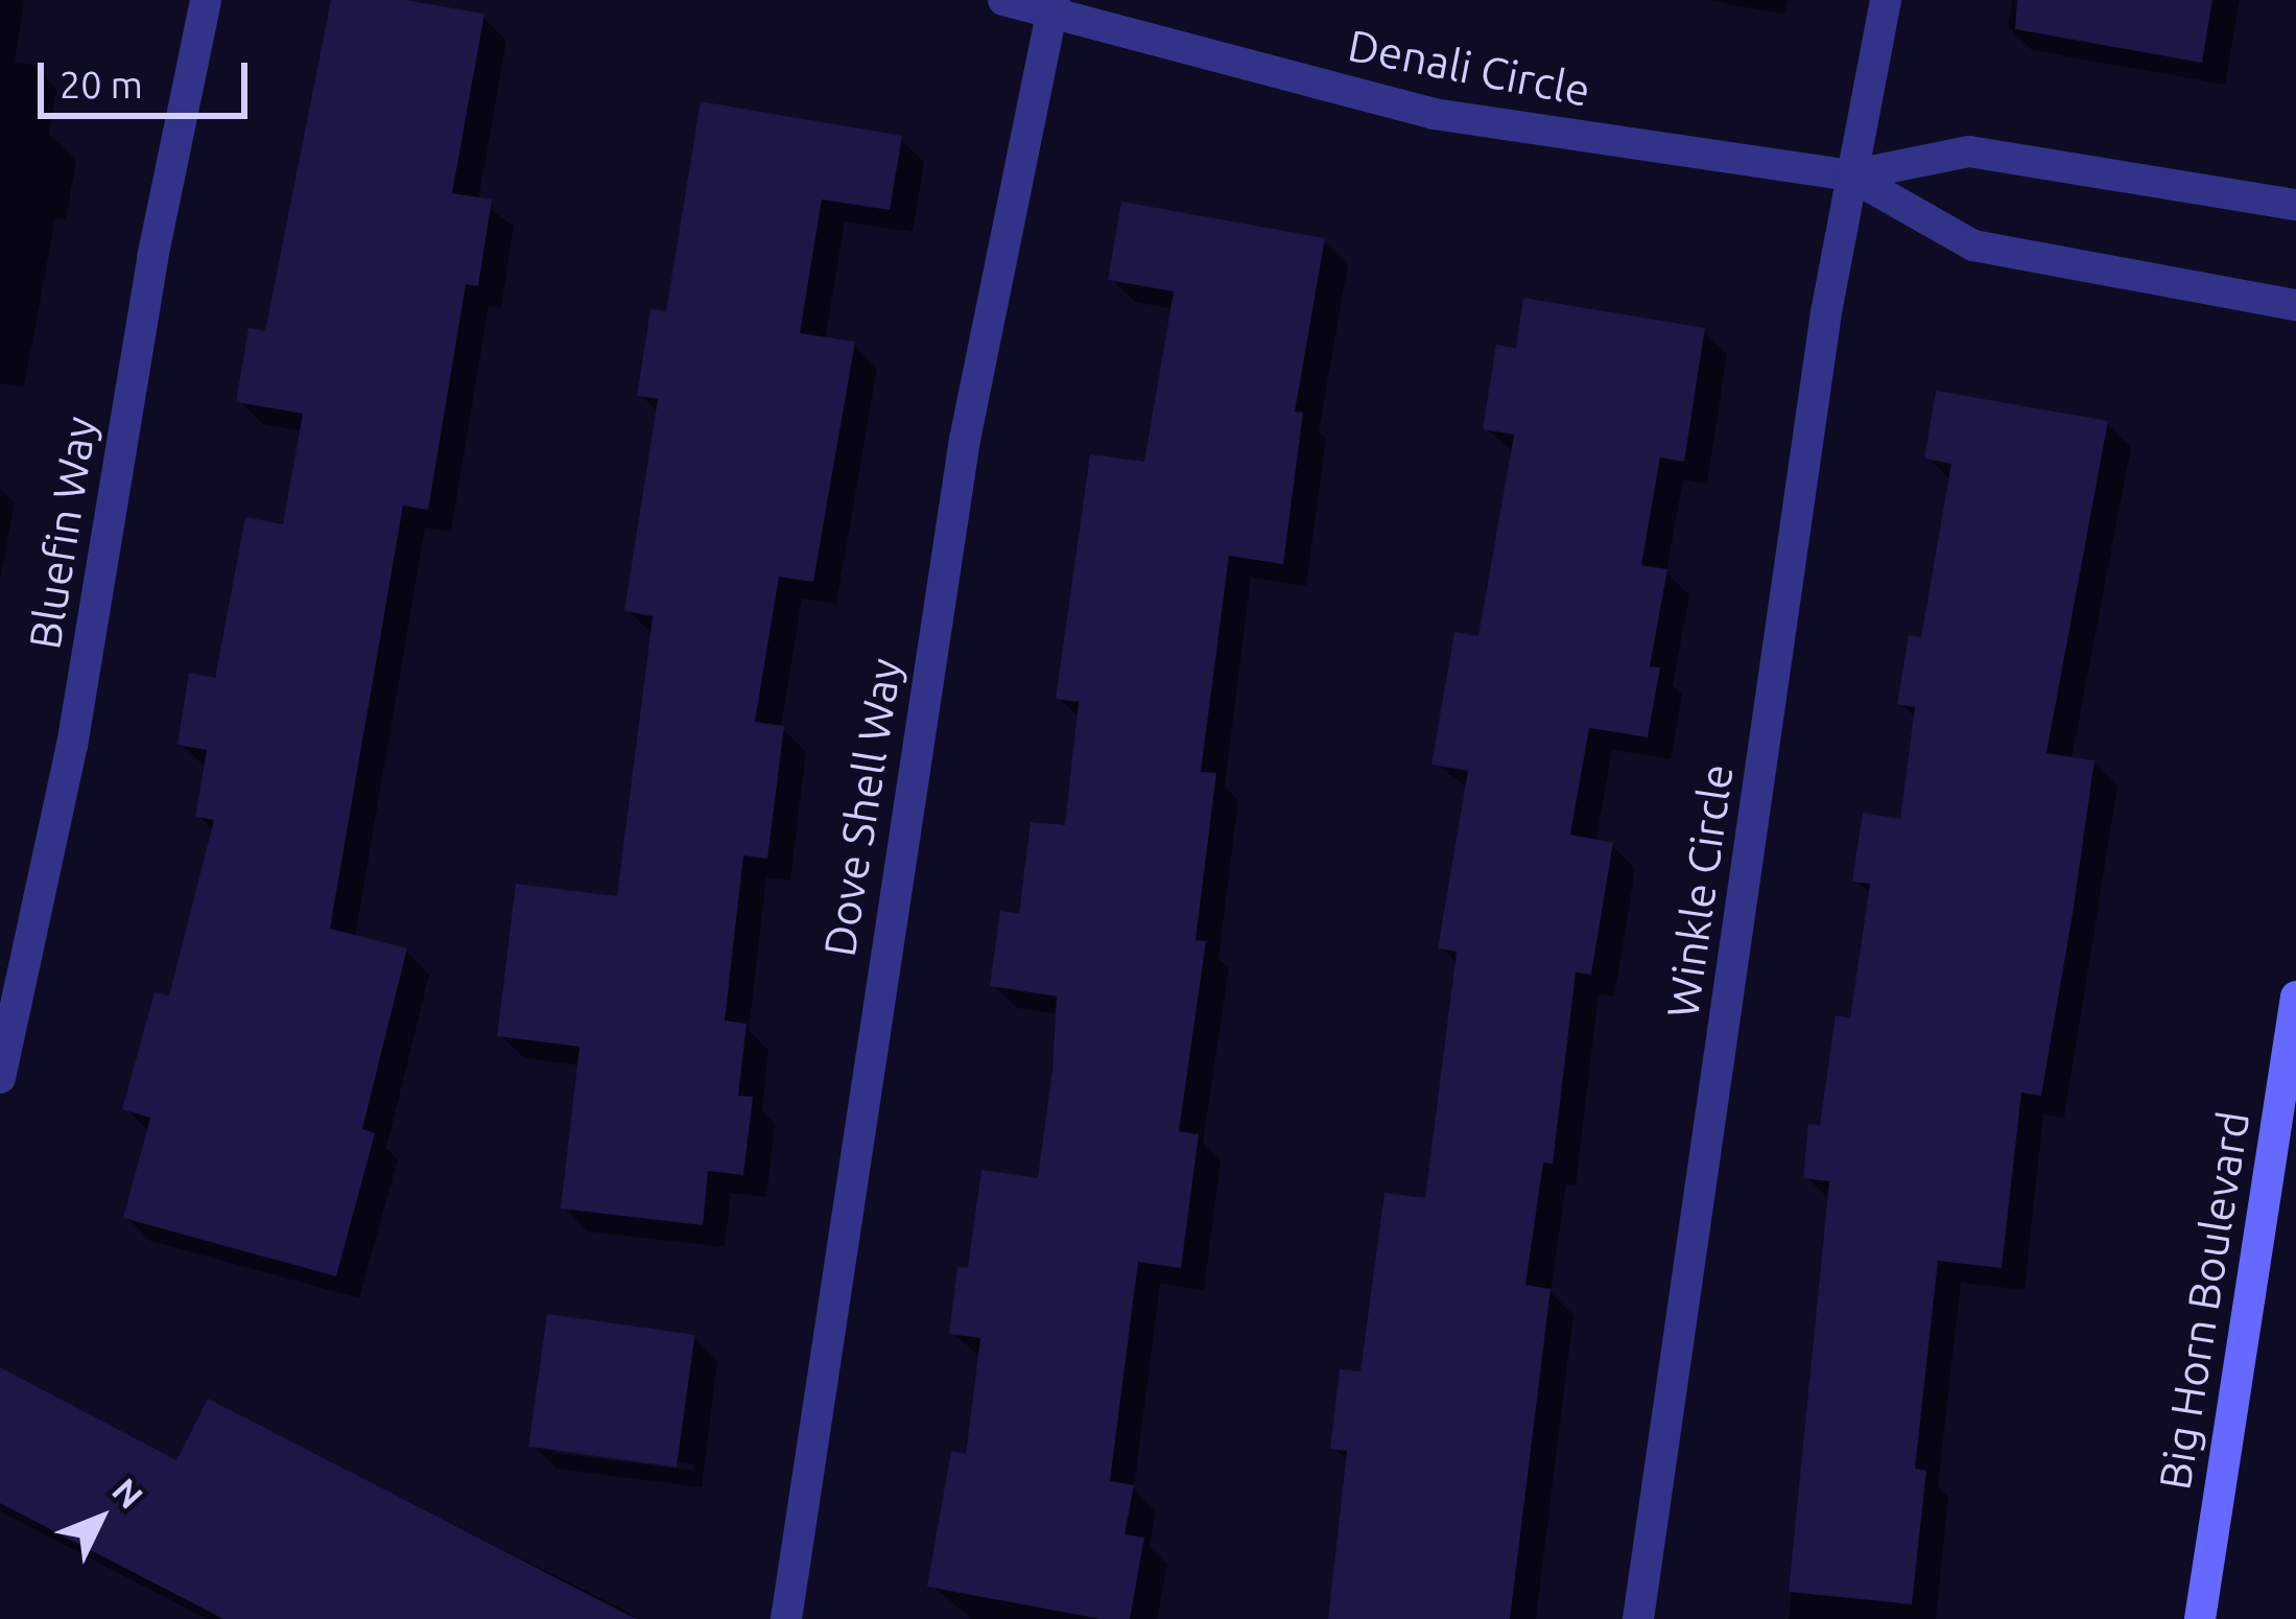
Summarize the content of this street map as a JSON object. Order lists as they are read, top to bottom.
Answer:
{
  "streets": {
    "main road": ["Big Horn Boulevard"],
    "street": [
      "Denali Circle",
      "Bluefin Way",
      "Dove Shell Way",
      "Winkle Circle"
    ]
  },
  "crossings": [
    ["Denali Circle", "Dove Shell Way"],
    ["Denali Circle", "Winkle Circle"]
  ],
  "scale_bar": "20 m",
  "north": "top right"
}
